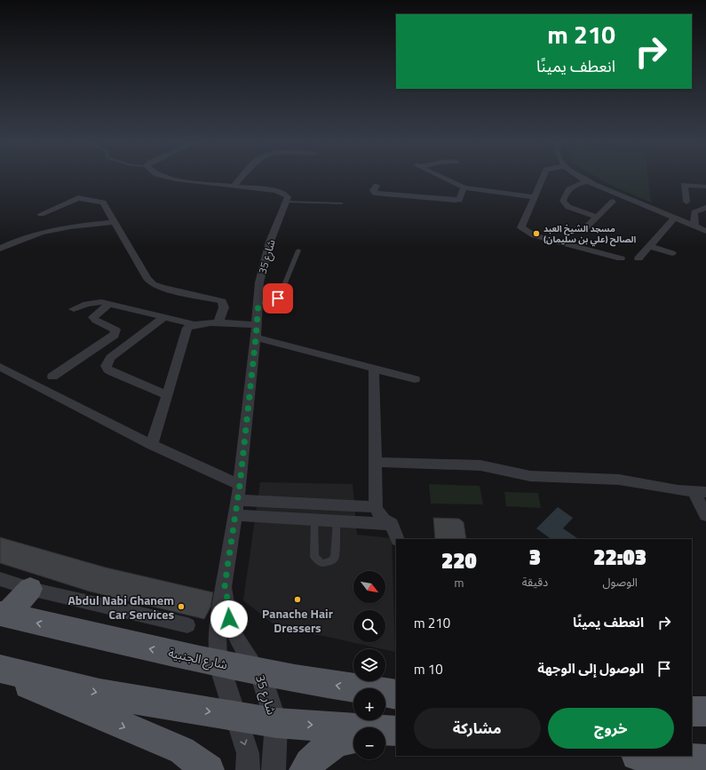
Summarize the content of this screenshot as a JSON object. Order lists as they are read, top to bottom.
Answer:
{
  "streets": {
    "main road": ["شارع الجنبية"],
    "street": ["شارع 35"]
  },
  "crossings": [
    ["شارع 35", "شارع الجنبية"]
  ],
  "places": ["مسجد الشيخ العبد الصالح (علي بن سليمان)", "Panache Hair Dressers", "Abdul Nabi Ghanem Car Services"],
  "north": "bottom right",
  "page": {
    "turn": ["210 m", "انعطف يمينًا"],
    "eta": [
      "22:03",
      "الوصول",
      "3",
      "دقيقة",
      "220",
      "m"
    ],
    "map_buttons": ["+", "−"],
    "list": [
      {
        "name": "انعطف يمينًا",
        "value": "210 m"
      },
      {
        "name": "الوصول إلى الوجهة",
        "value": "10 m"
      }
    ],
    "buttons": ["خروج", "مشاركة"]
  }
}
